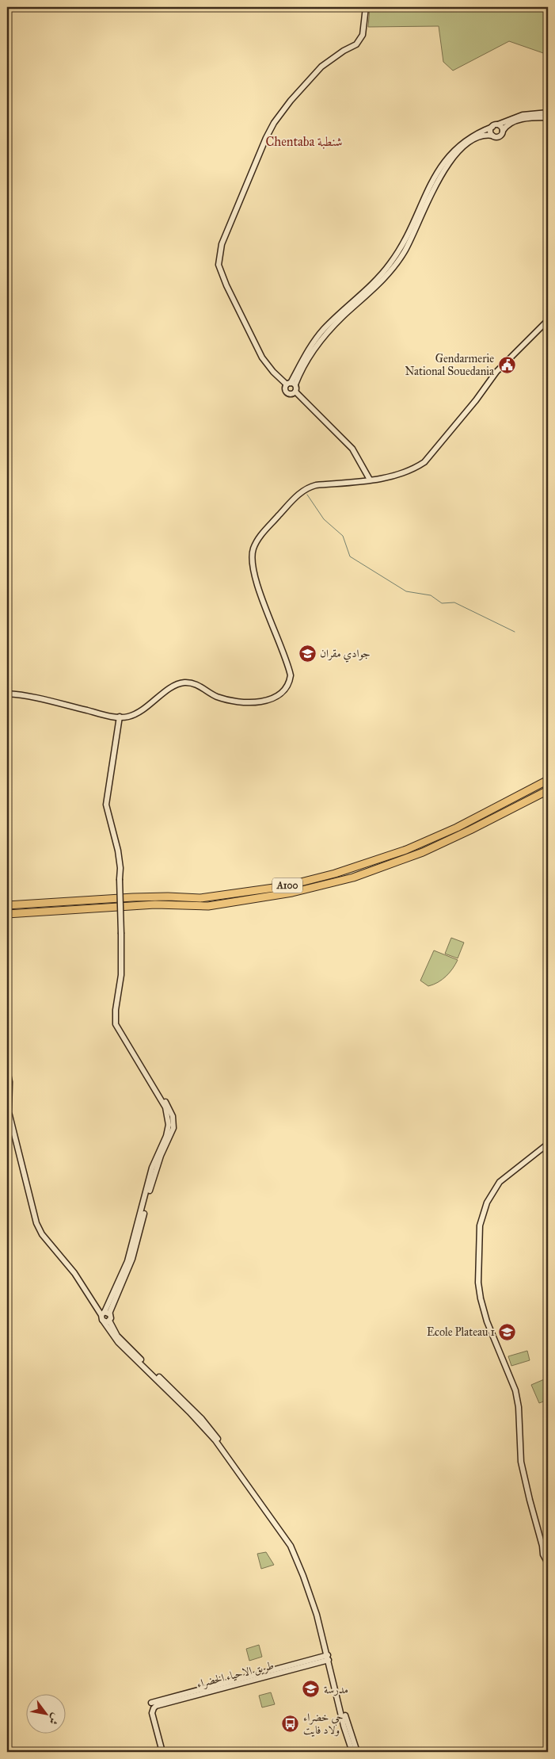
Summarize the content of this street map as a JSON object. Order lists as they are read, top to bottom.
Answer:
{
  "streets": {
    "highway": ["A100"],
    "main road": ["طريق الاحياء الخضراء"]
  },
  "districts": ["Chentaba شنطبة"],
  "places": {
    "public building": ["Gendarmerie National Souedania"],
    "school or university": ["جوادي مقران", "Ecole Plateau 1", "مدرسة"],
    "bus stop": ["حي خضراء ولاد فايت"]
  },
  "north": "bottom right"
}
